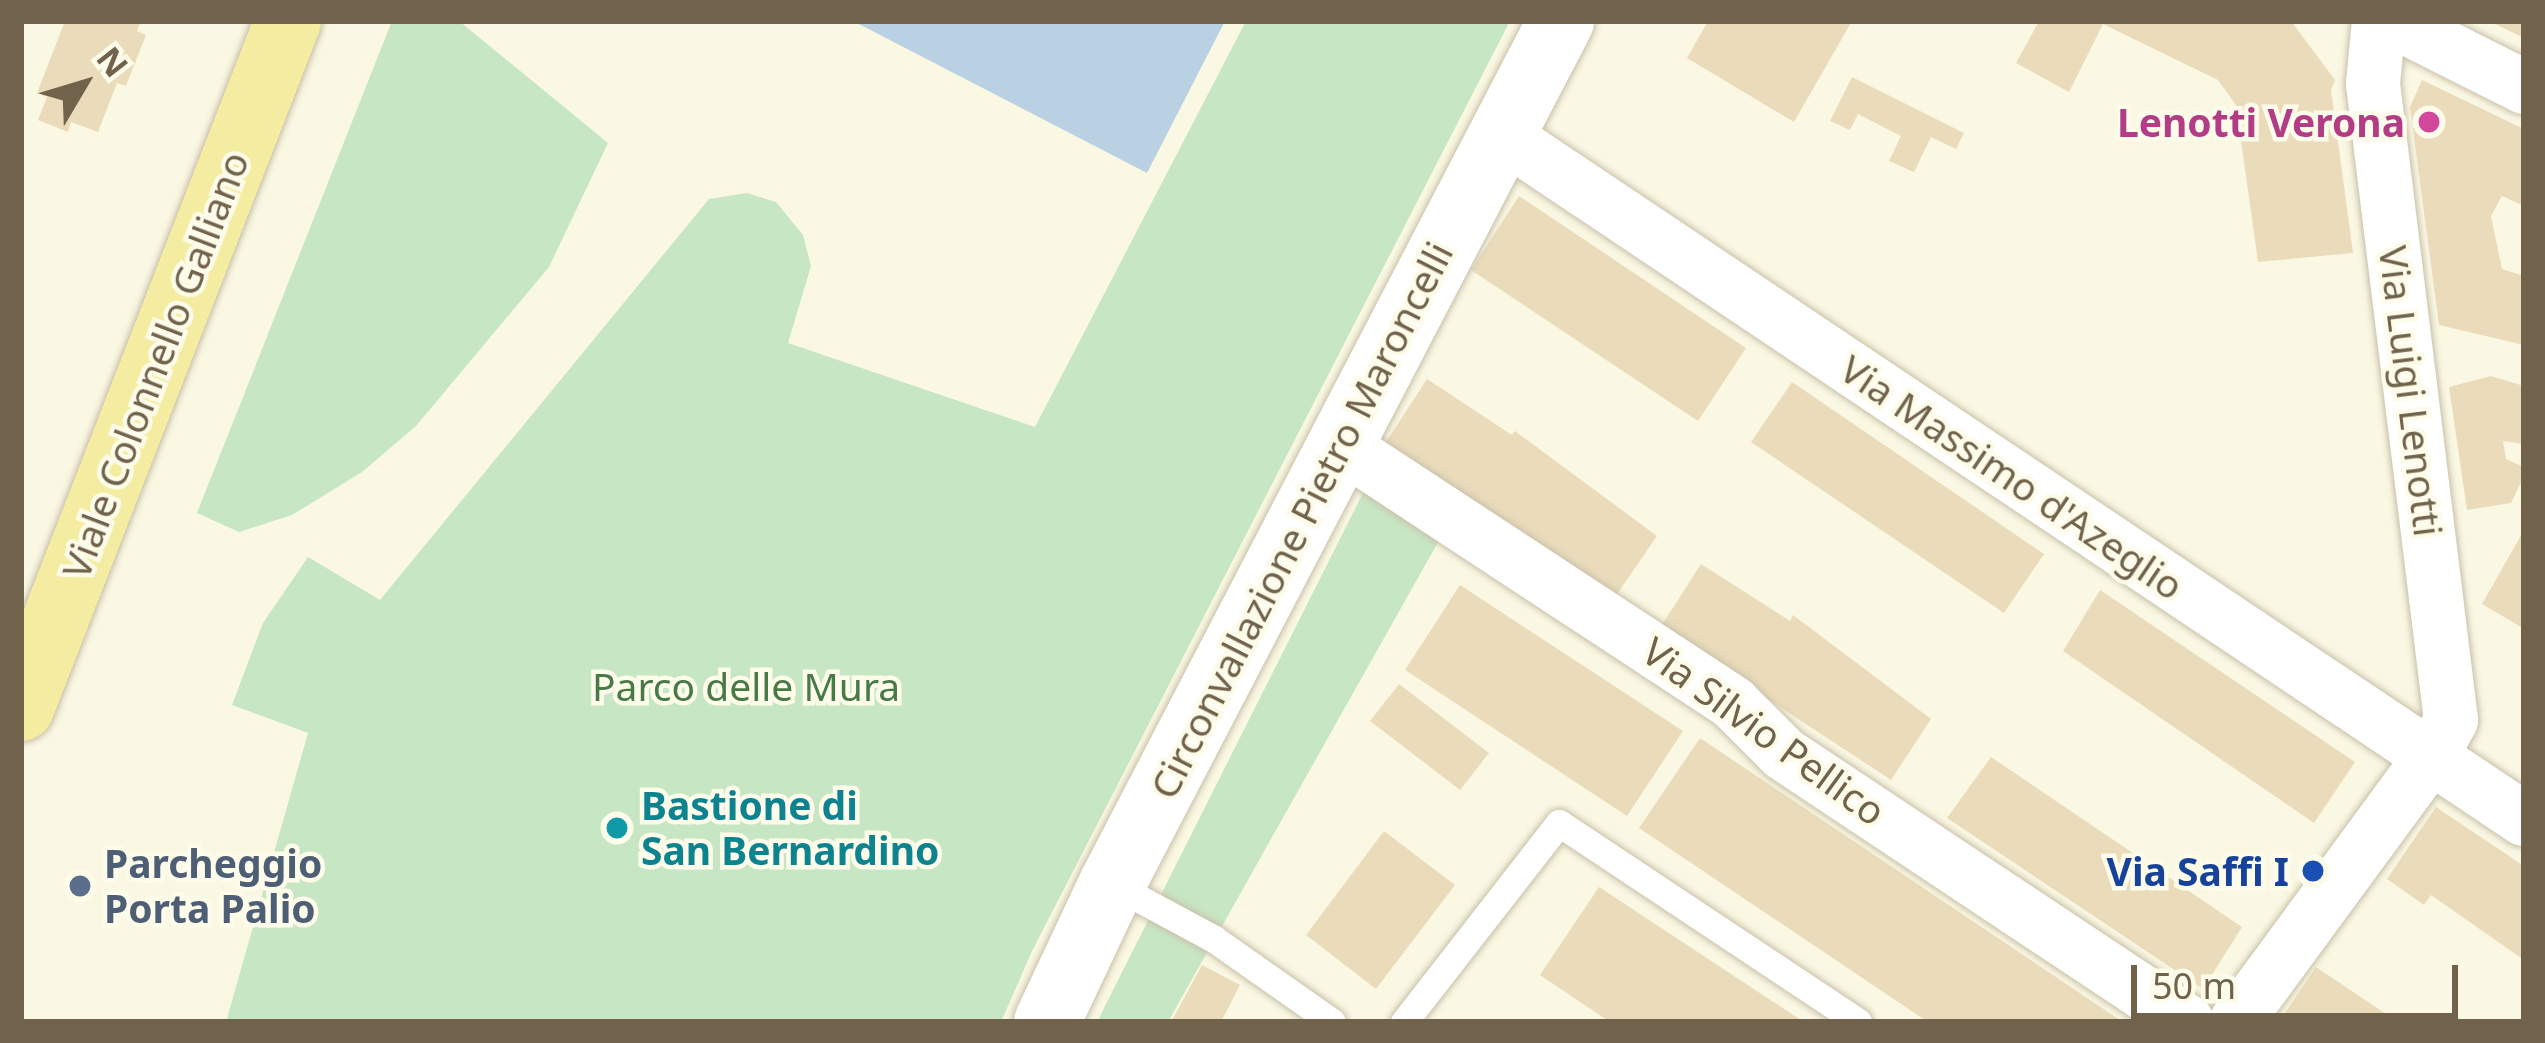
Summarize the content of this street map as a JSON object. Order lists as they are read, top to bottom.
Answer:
{
  "streets": {
    "main road": ["Viale Colonnello Galliano"],
    "street": [
      "Via Luigi Lenotti",
      "Via Massimo d'Azeglio",
      "Circonvallazione Pietro Maroncelli",
      "Via Silvio Pellico"
    ]
  },
  "crossings": [
    ["Via Luigi Lenotti", "Via Massimo d'Azeglio"],
    ["Via Massimo d'Azeglio", "Circonvallazione Pietro Maroncelli"],
    ["Circonvallazione Pietro Maroncelli", "Via Silvio Pellico"]
  ],
  "parks": ["Parco delle Mura"],
  "places": [
    "Lenotti Verona",
    "Bastione di San Bernardino",
    "Via Saffi I",
    "Parcheggio Porta Palio"
  ],
  "scale_bar": "50 m",
  "north": "top right"
}
